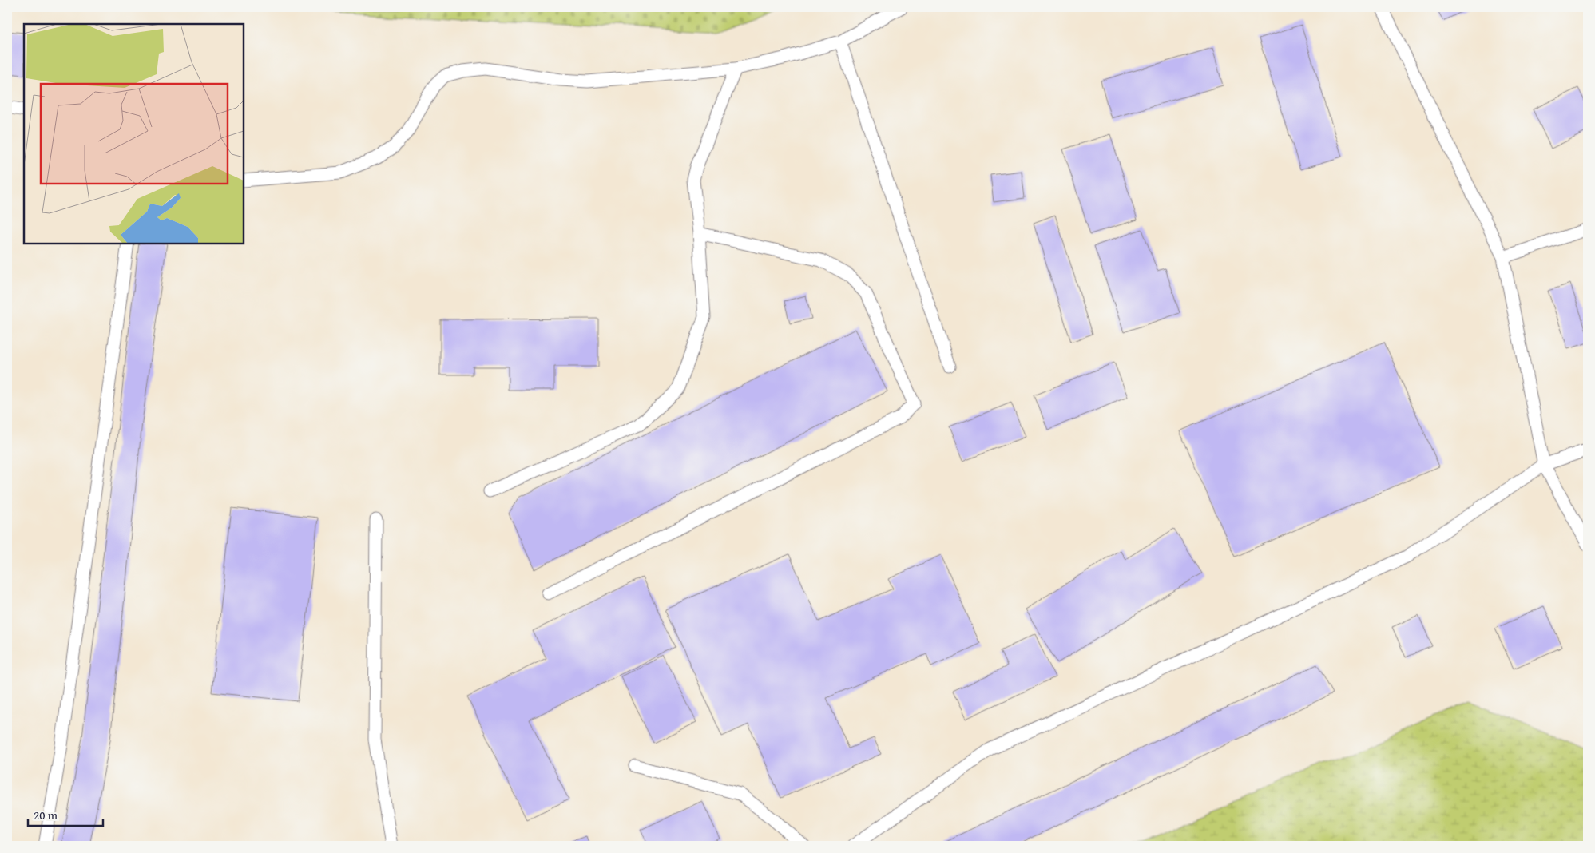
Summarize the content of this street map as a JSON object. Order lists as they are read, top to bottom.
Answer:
{
  "scale_bar": "20 m"
}
